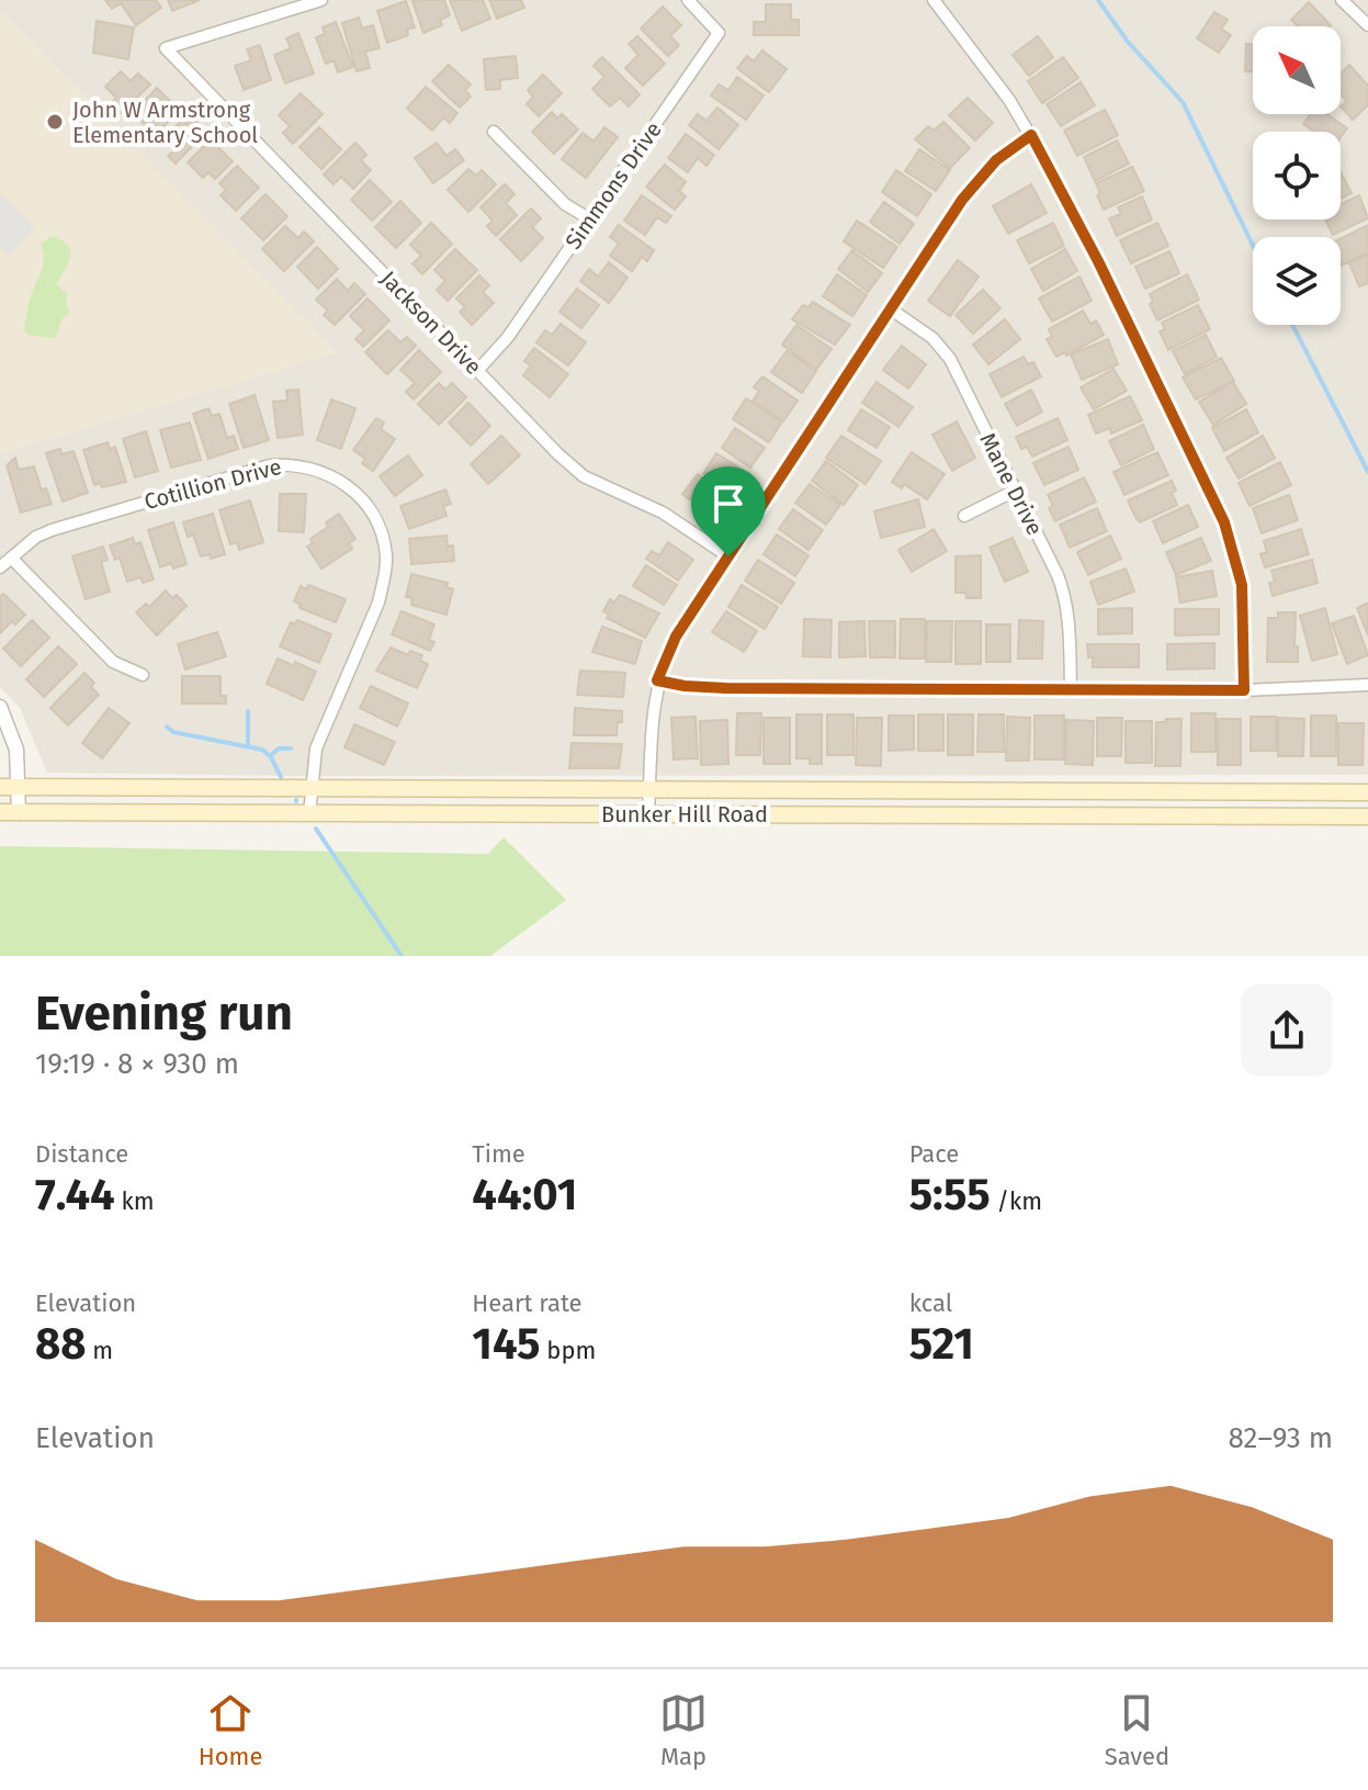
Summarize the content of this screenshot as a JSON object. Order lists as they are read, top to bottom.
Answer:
{
  "streets": {
    "main road": ["Bunker Hill Road"],
    "street": [
      "Simmons Drive",
      "Jackson Drive",
      "Cotillion Drive",
      "Mane Drive"
    ]
  },
  "crossings": [
    ["Simmons Drive", "Jackson Drive"],
    ["Cotillion Drive", "Bunker Hill Road"]
  ],
  "places": ["John W Armstrong Elementary School"],
  "north": "top left",
  "page": {
    "heading": ["Evening run", "19:19 · 8 × 930 m"],
    "stats": [
      ["Distance", "7.44 km"],
      ["Time", "44:01"],
      ["Pace", "5:55 /km"],
      ["Elevation", "88 m"],
      ["Heart rate", "145 bpm"],
      ["kcal", "521"]
    ],
    "chart": ["Elevation", "82–93 m"],
    "tabs": ["Home", "Map", "Saved"]
  }
}
